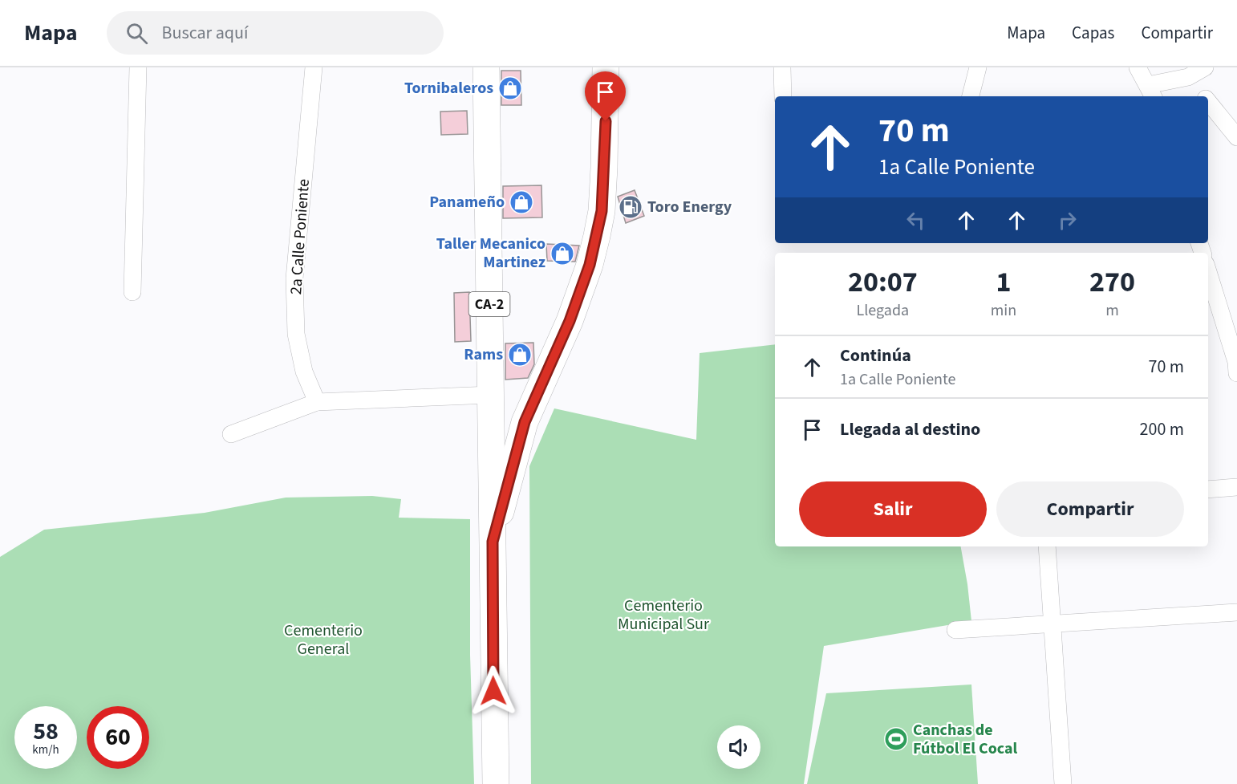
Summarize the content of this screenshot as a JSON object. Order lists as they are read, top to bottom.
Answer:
{
  "streets": {
    "main road": ["CA-2"],
    "street": ["2a Calle Poniente"]
  },
  "parks": ["Cementerio Municipal Sur", "Cementerio General"],
  "places": {
    "shop": [
      "Tornibaleros",
      "Panameño",
      "Taller Mecanico Martinez",
      "Rams"
    ],
    "fuel station": ["Toro Energy"],
    "sports": ["Canchas de Fútbol El Cocal"]
  },
  "page": {
    "header": "Mapa",
    "search": "Buscar aquí",
    "nav": ["Mapa", "Capas", "Compartir"],
    "turn": ["70 m", "1a Calle Poniente"],
    "eta": [
      "20:07",
      "Llegada",
      "1",
      "min",
      "270",
      "m"
    ],
    "list": [
      {
        "name": "Continúa",
        "note": "1a Calle Poniente",
        "value": "70 m"
      },
      {
        "name": "Llegada al destino",
        "value": "200 m"
      }
    ],
    "buttons": ["Salir", "Compartir"],
    "speed": "58 km/h",
    "limit": "60"
  }
}
